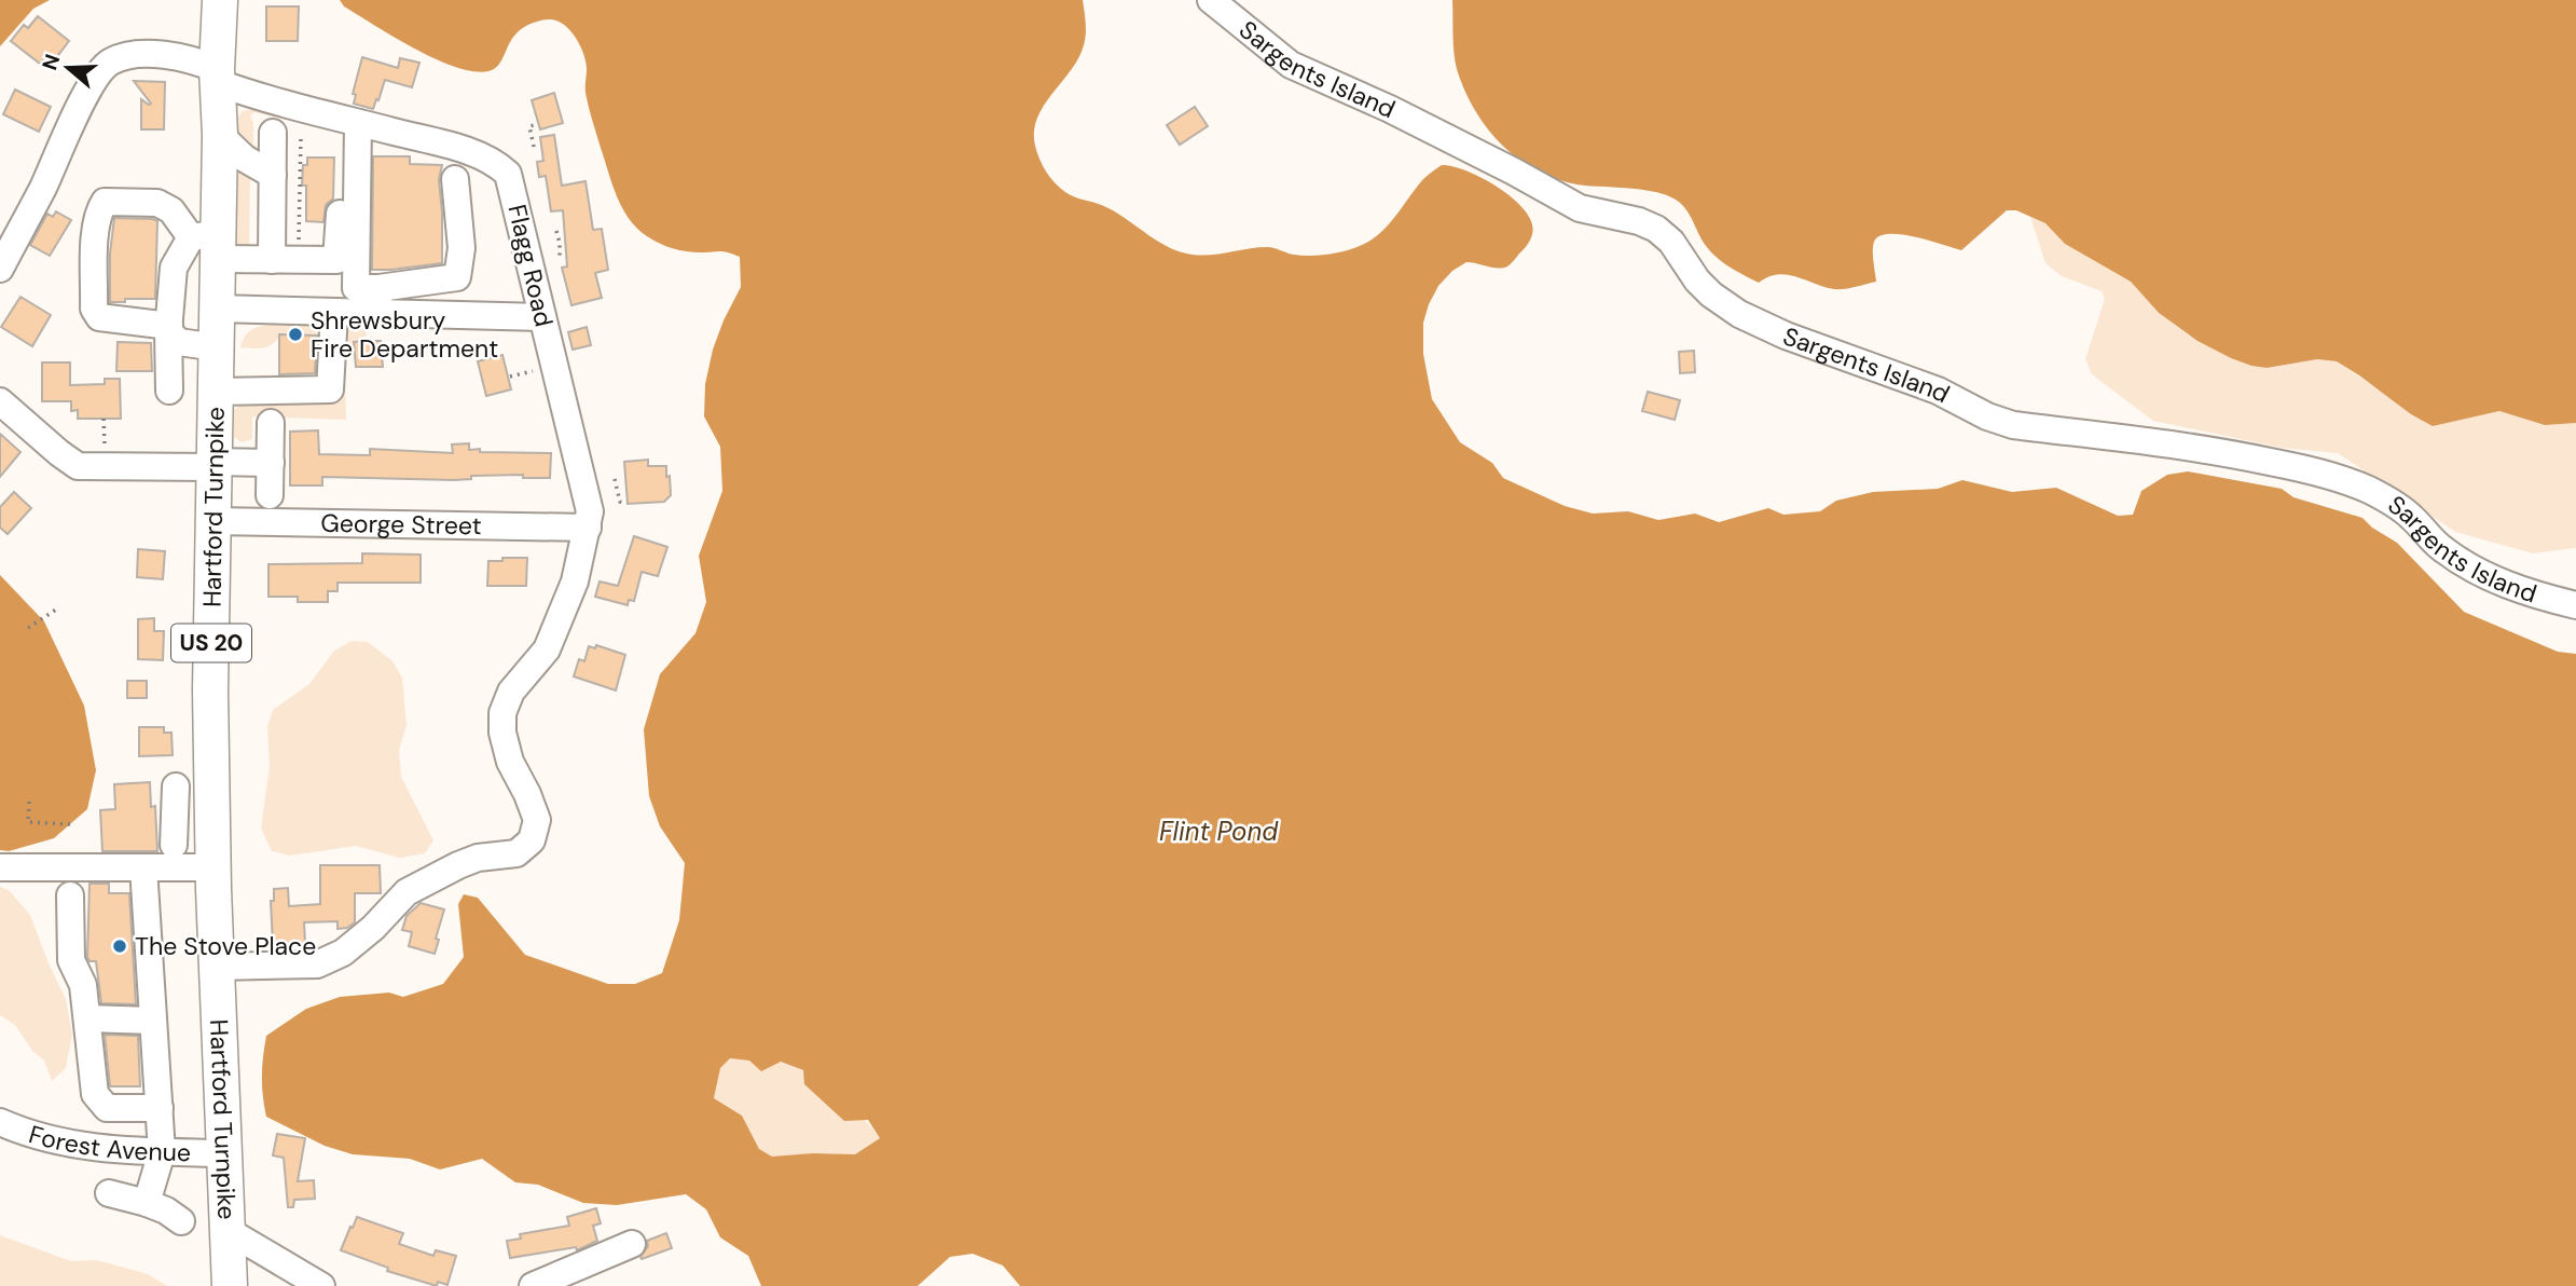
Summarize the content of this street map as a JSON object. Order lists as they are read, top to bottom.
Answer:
{
  "streets": {
    "main road": ["Hartford Turnpike", "US 20"],
    "street": [
      "Sargents Island",
      "Flagg Road",
      "George Street",
      "Forest Avenue"
    ]
  },
  "crossings": [
    ["Flagg Road", "Hartford Turnpike"],
    ["Flagg Road", "George Street"],
    ["Hartford Turnpike", "George Street"],
    ["Hartford Turnpike", "Forest Avenue"]
  ],
  "water": ["Flint Pond"],
  "places": ["Shrewsbury Fire Department", "The Stove Place"],
  "north": "left"
}
